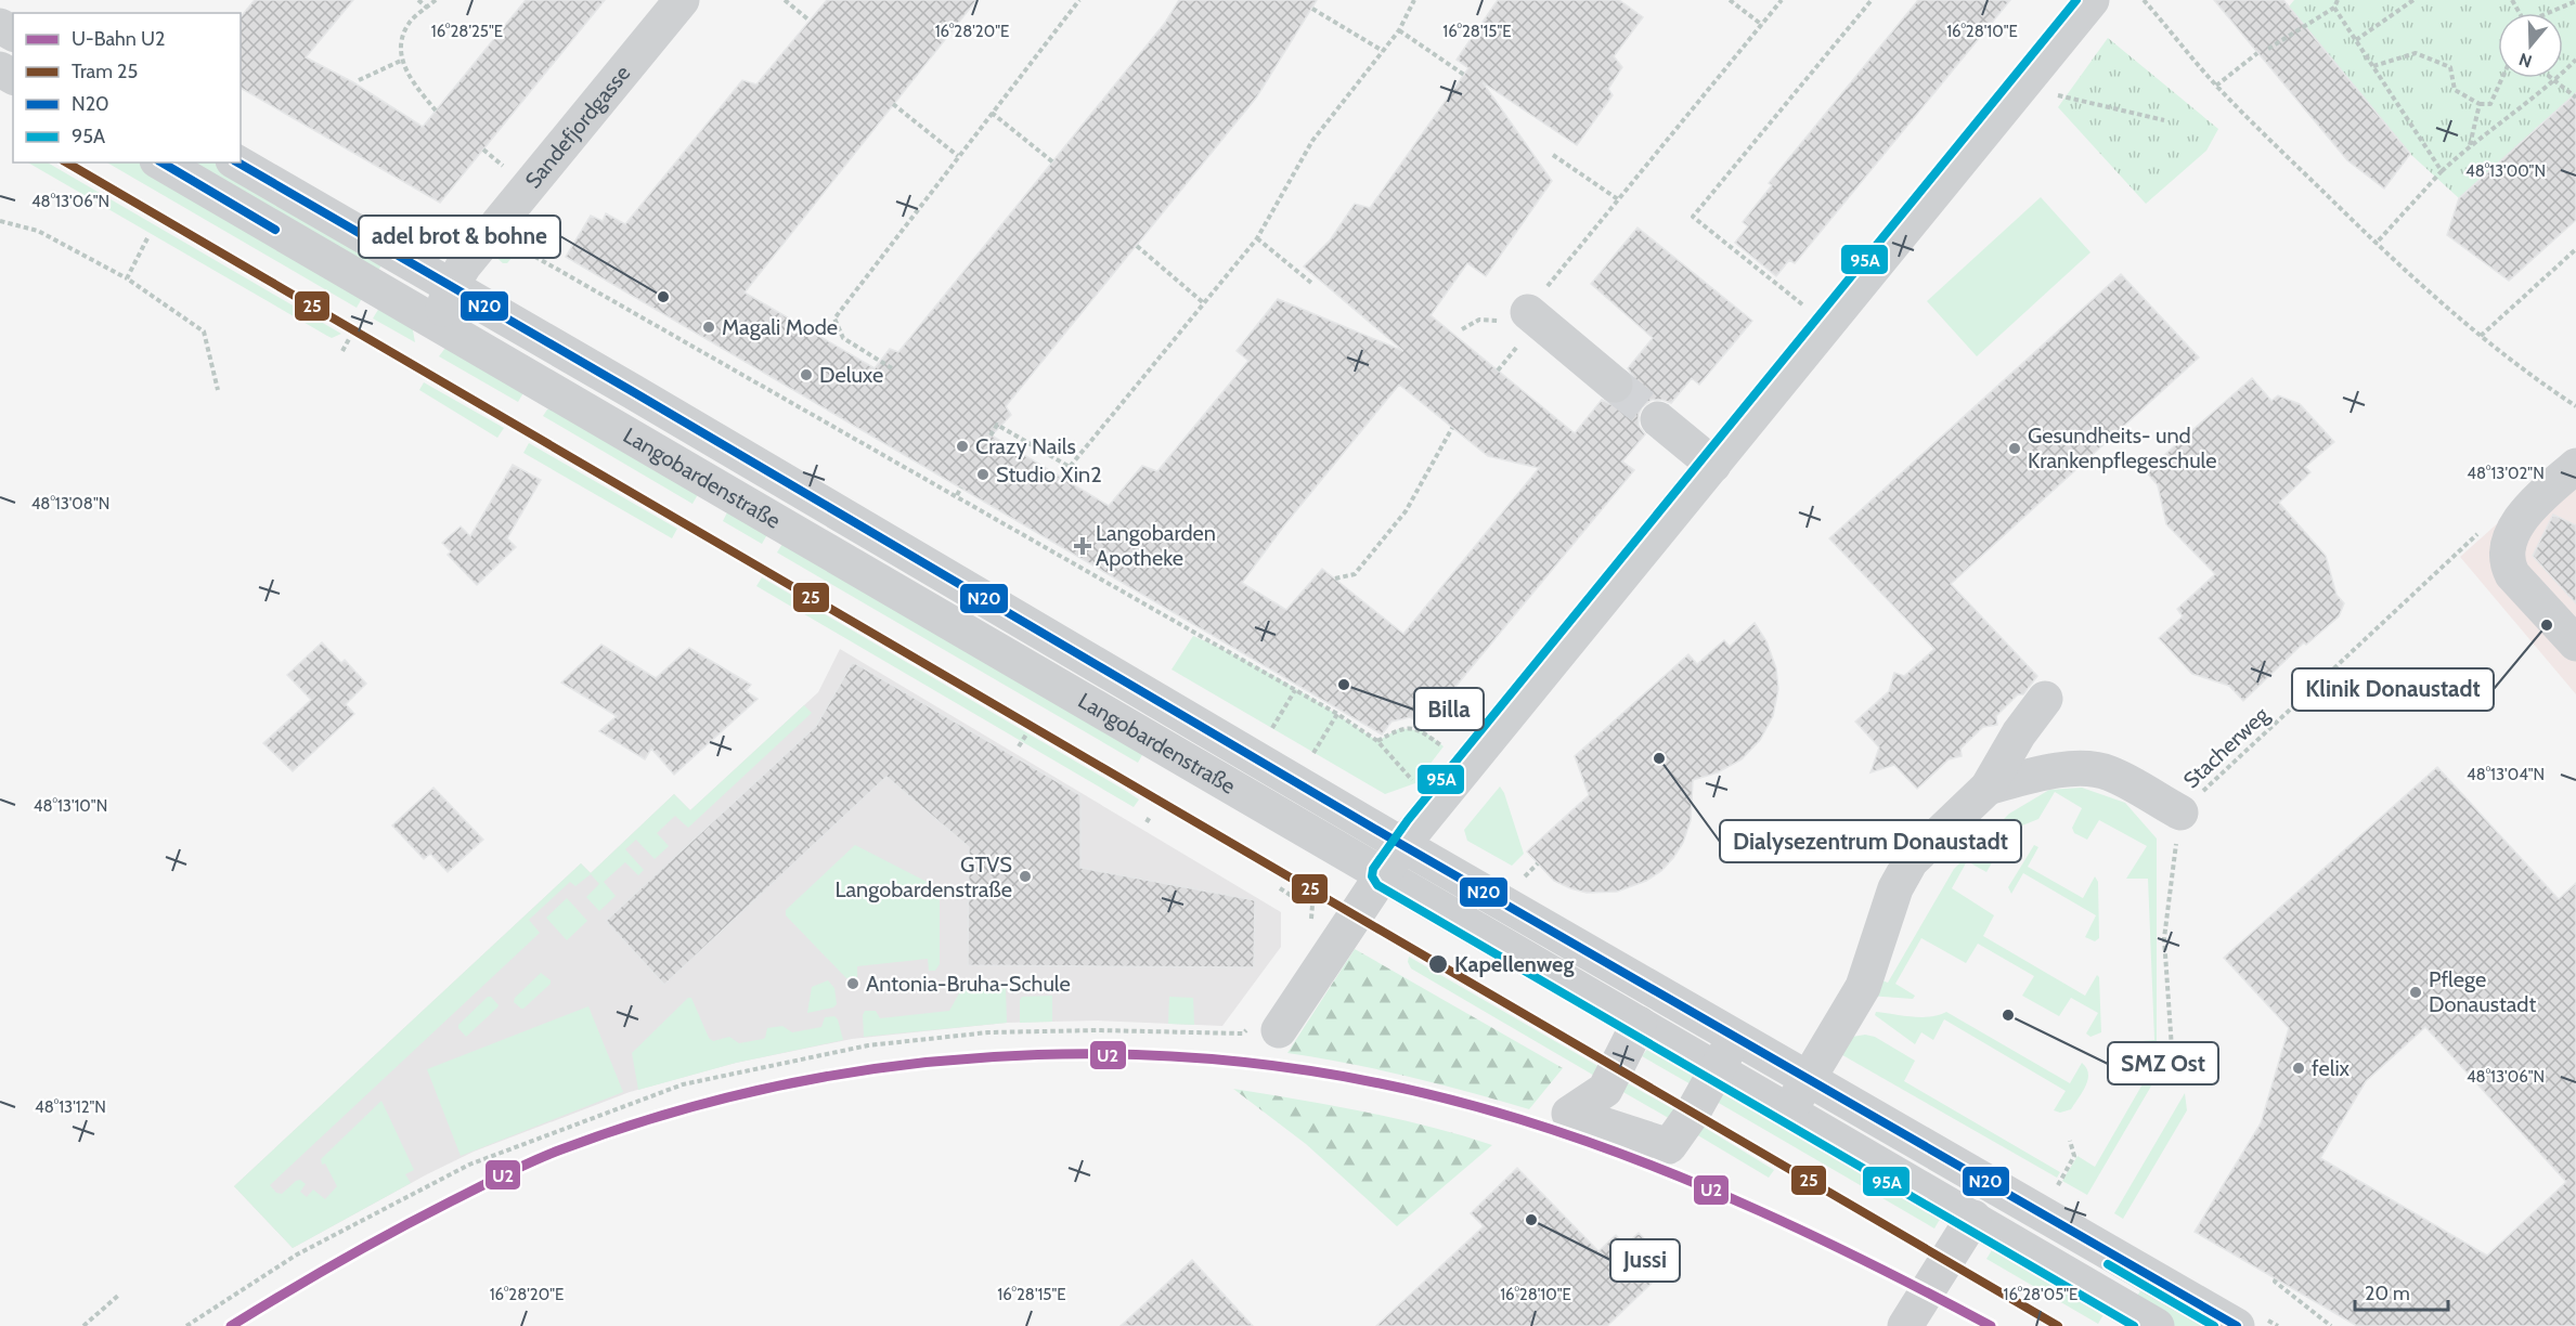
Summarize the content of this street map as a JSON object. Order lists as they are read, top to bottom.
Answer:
{
  "streets": {
    "street": ["Sandefjordgasse", "Langobardenstraße"],
    "path": ["Stacherweg"]
  },
  "crossings": [
    ["Sandefjordgasse", "Langobardenstraße"]
  ],
  "places": {
    "other": [
      "adel brot & bohne",
      "Magali Mode",
      "Deluxe",
      "Crazy Nails",
      "Gesundheits- und Krankenpflegeschule",
      "Studio Xin2",
      "Klinik Donaustadt",
      "Billa",
      "Dialysezentrum Donaustadt",
      "GTVS Langobardenstraße",
      "Kapellenweg",
      "Antonia-Bruha-Schule",
      "Pflege Donaustadt",
      "SMZ Ost",
      "felix",
      "Jussi"
    ],
    "health": ["Langobarden Apotheke"]
  },
  "lines": [
    "transit line 95A",
    "tram line 25",
    "transit line N20",
    "metro line U2"
  ],
  "legend": [
    "U-Bahn U2",
    "Tram 25",
    "N20",
    "95A"
  ],
  "scale_bar": "20 m",
  "north": "bottom",
  "coordinates": [
    "16°28'25\"E",
    "16°28'20\"E",
    "16°28'15\"E",
    "16°28'10\"E",
    "48°13'00\"N",
    "48°13'06\"N",
    "48°13'02\"N",
    "48°13'08\"N",
    "48°13'04\"N",
    "48°13'10\"N",
    "48°13'12\"N",
    "16°28'05\"E"
  ]
}
